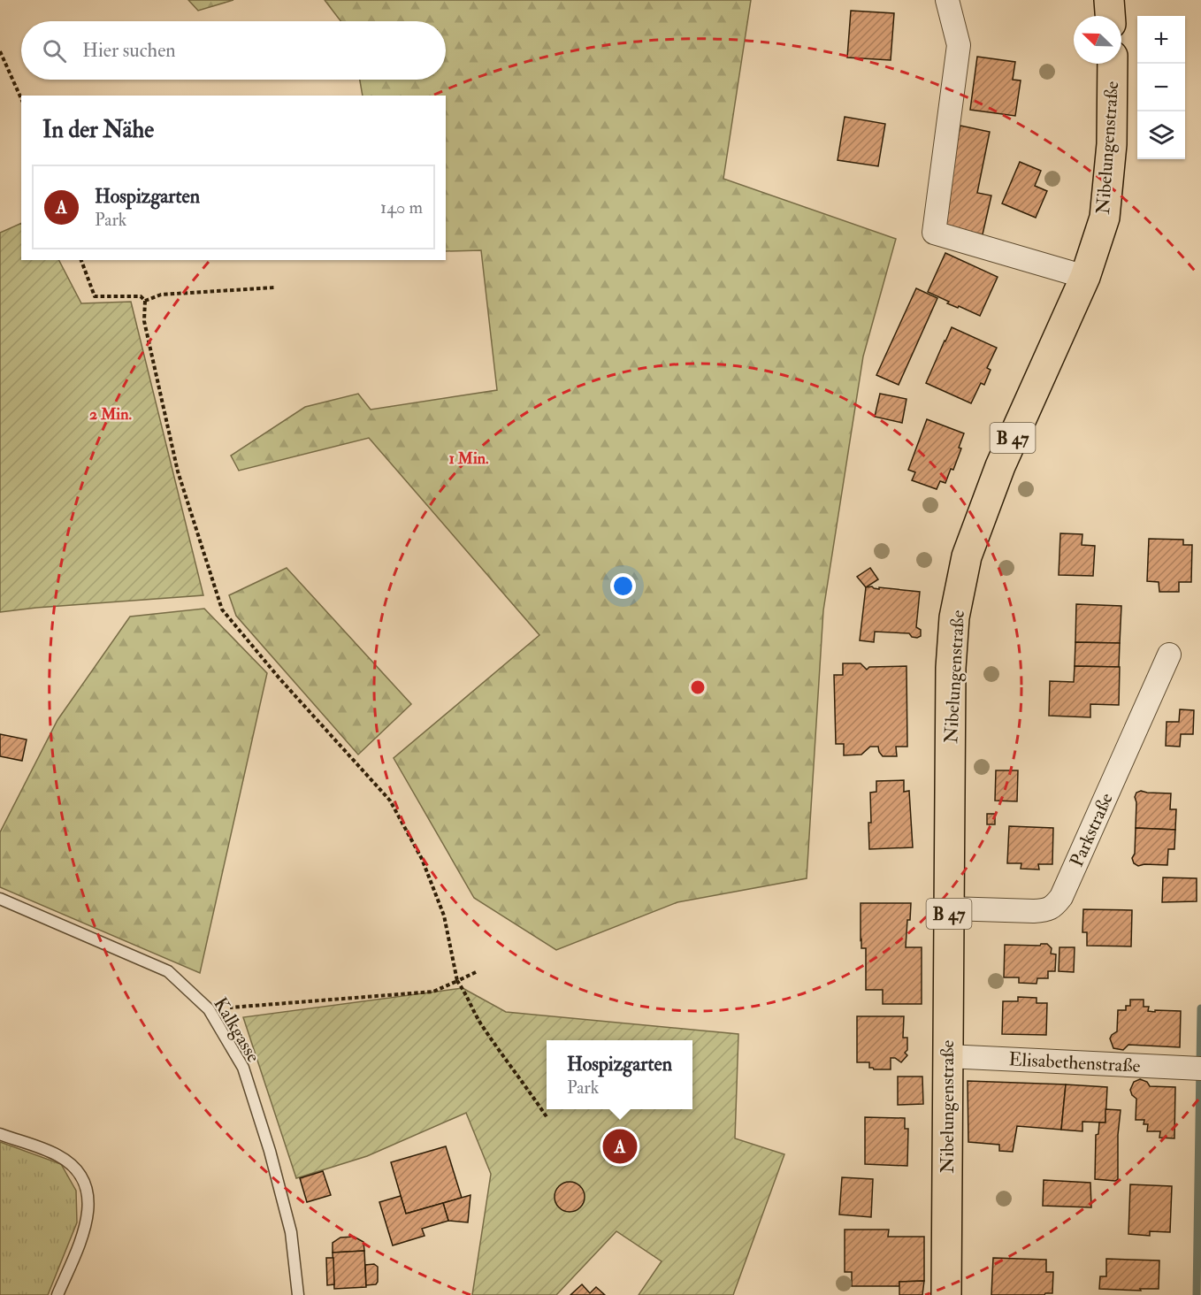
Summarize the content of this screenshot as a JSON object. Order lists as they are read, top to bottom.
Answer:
{
  "streets": {
    "main road": ["Nibelungenstraße", "B 47"],
    "street": ["Parkstraße", "Elisabethenstraße"],
    "lane": ["Kalkgasse"]
  },
  "crossings": [
    ["Nibelungenstraße", "Parkstraße"],
    ["Nibelungenstraße", "Elisabethenstraße"]
  ],
  "north": "top left",
  "page": {
    "map_buttons": ["+", "−"],
    "search": "Hier suchen",
    "heading": "In der Nähe",
    "list": [
      {
        "mark": "A",
        "name": "Hospizgarten",
        "note": "Park",
        "value": "140 m"
      }
    ],
    "popup": ["Hospizgarten", "Park"],
    "pins": "A"
  },
  "rings": ["2 Min.", "1 Min."]
}
